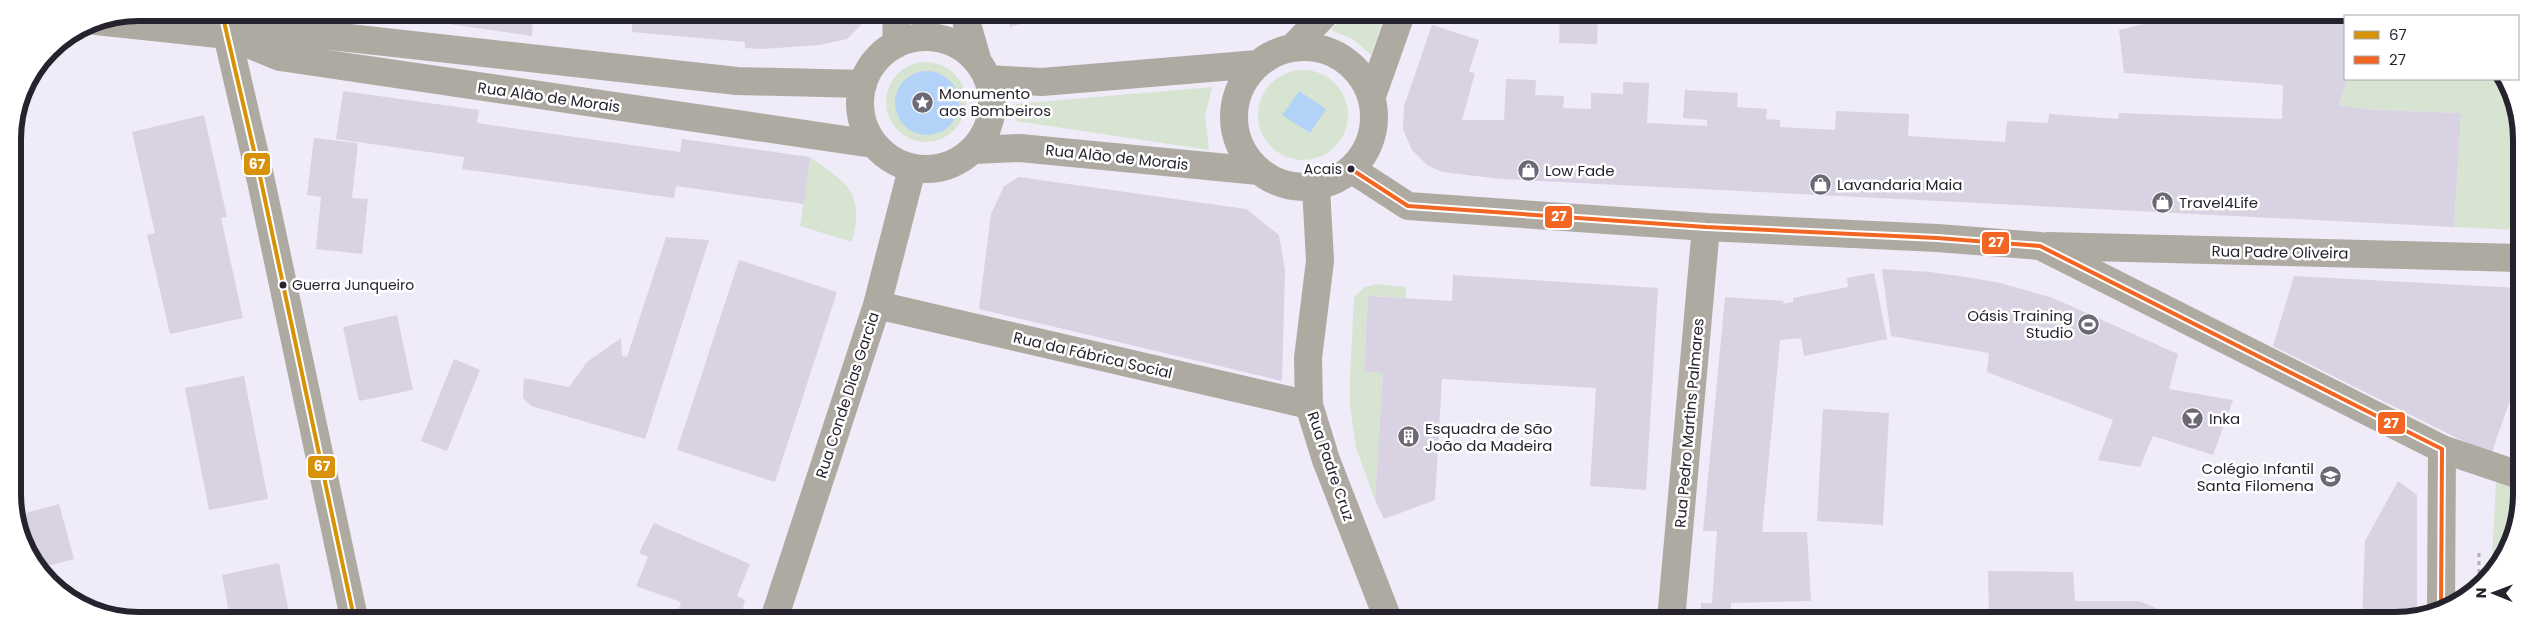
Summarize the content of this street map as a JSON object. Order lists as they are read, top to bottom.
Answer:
{
  "streets": {
    "street": [
      "Rua Alão de Morais",
      "Rua Padre Oliveira",
      "Rua da Fábrica Social",
      "Rua Conde Dias Garcia",
      "Rua Pedro Martins Palmares",
      "Rua Padre Cruz"
    ]
  },
  "crossings": [
    ["Rua Alão de Morais", "Rua Conde Dias Garcia"],
    ["Rua Alão de Morais", "Rua Padre Cruz"],
    ["Rua da Fábrica Social", "Rua Conde Dias Garcia"],
    ["Rua da Fábrica Social", "Rua Padre Cruz"]
  ],
  "places": {
    "place": ["Monumento aos Bombeiros"],
    "other": ["Acais", "Guerra Junqueiro"],
    "shop": ["Low Fade", "Lavandaria Maia", "Travel4Life"],
    "sports": ["Oásis Training Studio"],
    "bar": ["Inka"],
    "building": ["Esquadra de São João da Madeira"],
    "school or university": ["Colégio Infantil Santa Filomena"]
  },
  "lines": ["transit line 67", "transit line 27"],
  "legend": ["67", "27"],
  "north": "left"
}
